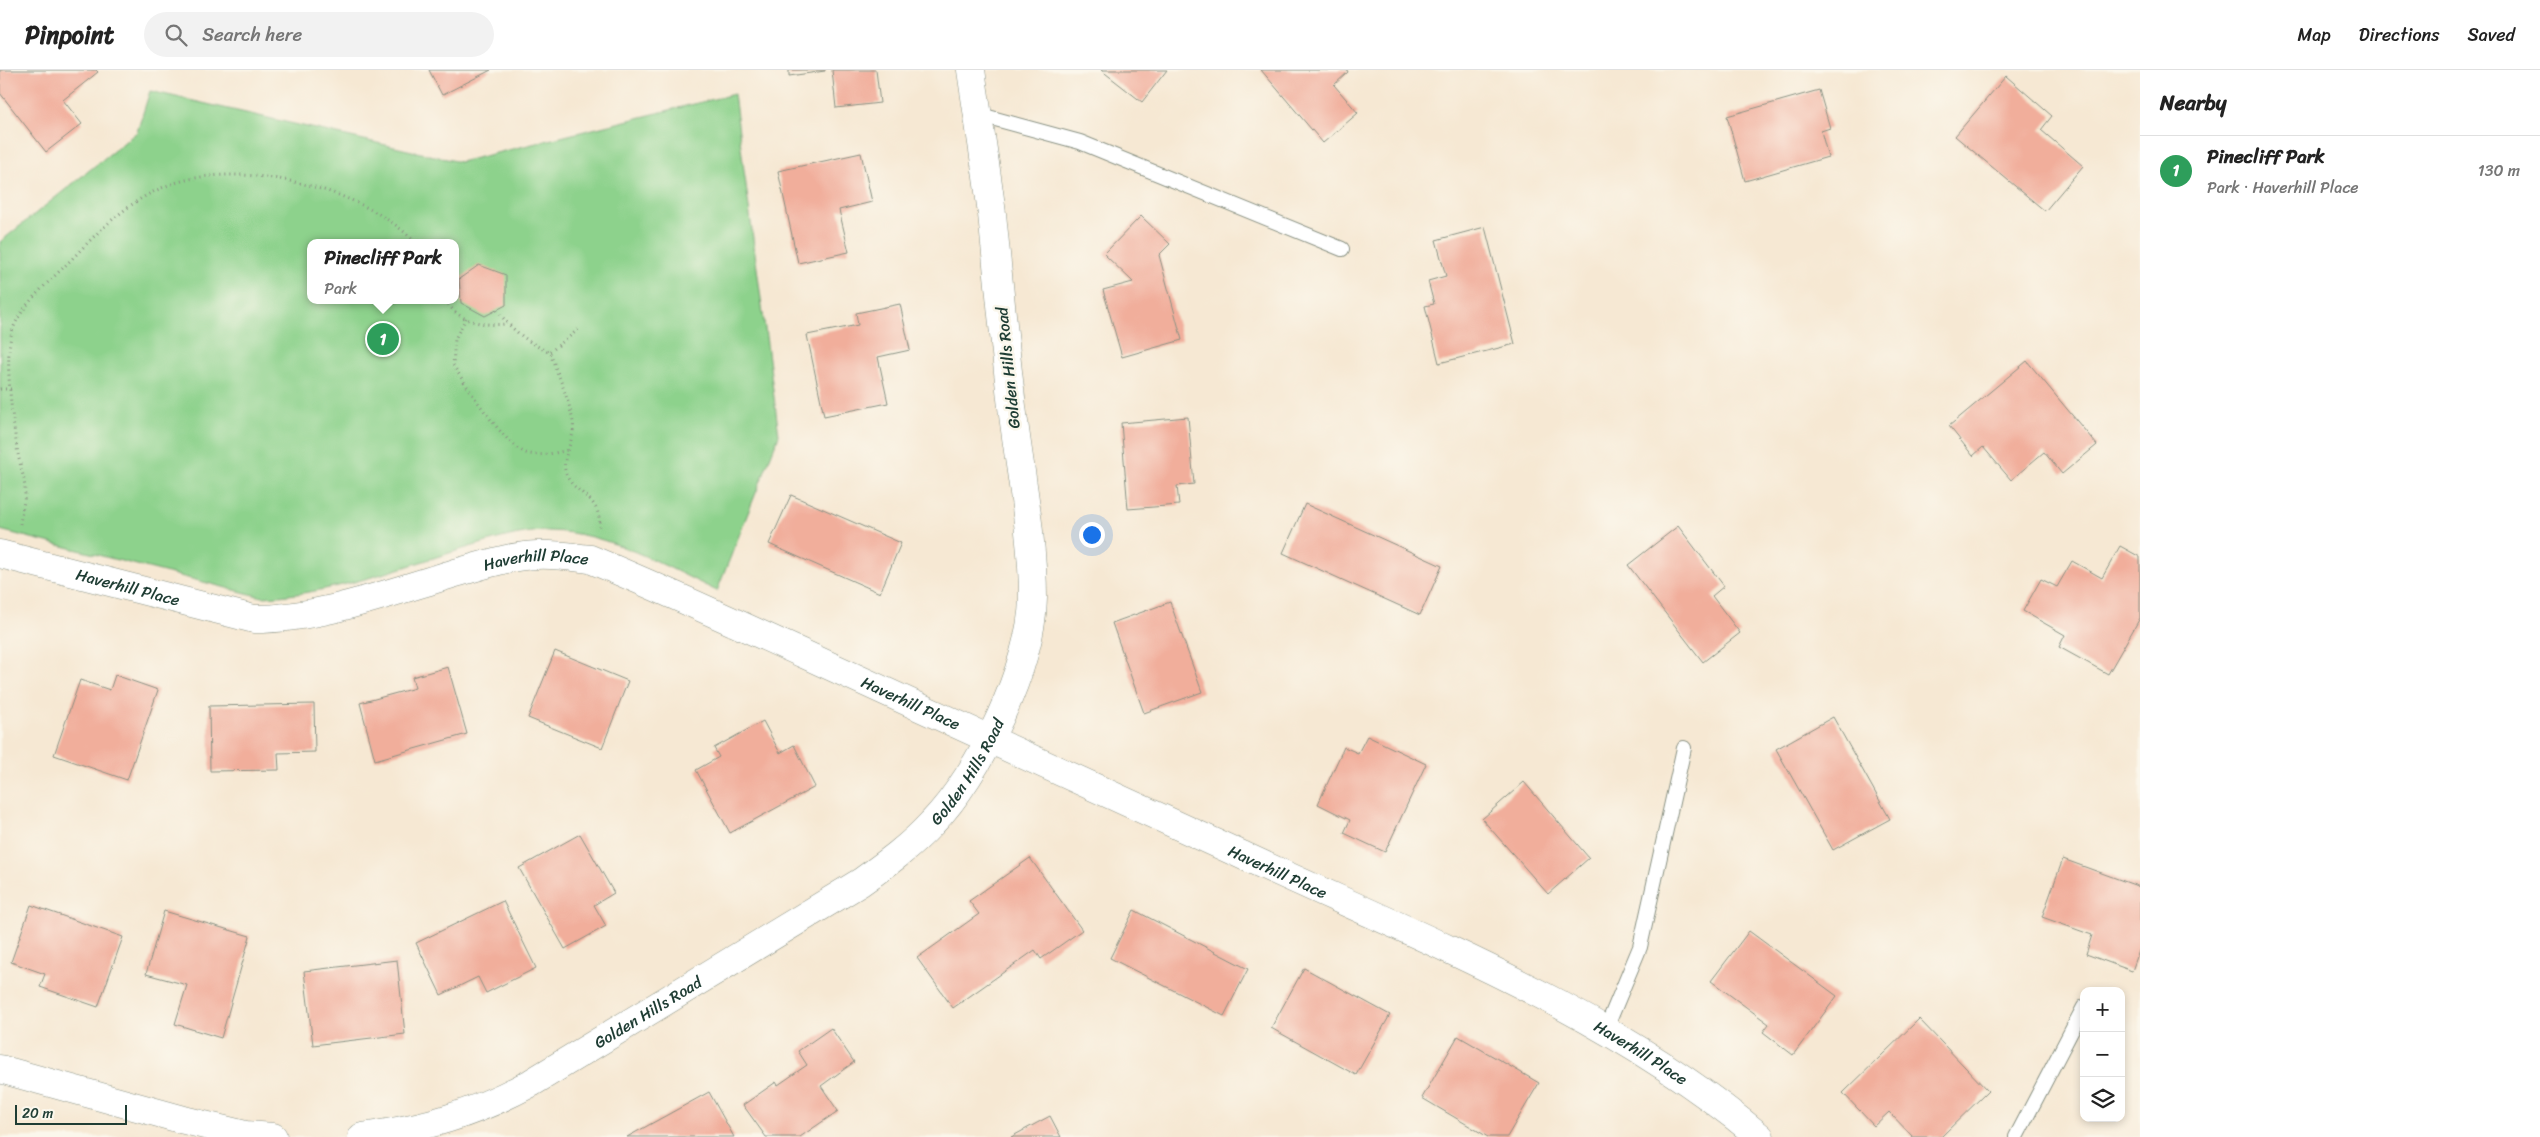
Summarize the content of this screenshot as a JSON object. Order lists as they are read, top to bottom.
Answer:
{
  "streets": {
    "street": ["Golden Hills Road", "Haverhill Place"]
  },
  "crossings": [
    ["Golden Hills Road", "Haverhill Place"]
  ],
  "scale_bar": "20 m",
  "page": {
    "header": "Pinpoint",
    "search": "Search here",
    "nav": ["Map", "Directions", "Saved"],
    "heading": "Nearby",
    "list": [
      {
        "mark": "1",
        "name": "Pinecliff Park",
        "note": "Park · Haverhill Place",
        "value": "130 m"
      }
    ],
    "popup": ["Pinecliff Park", "Park"],
    "pins": "1",
    "map_buttons": ["+", "−"],
    "scale": "20 m"
  }
}
